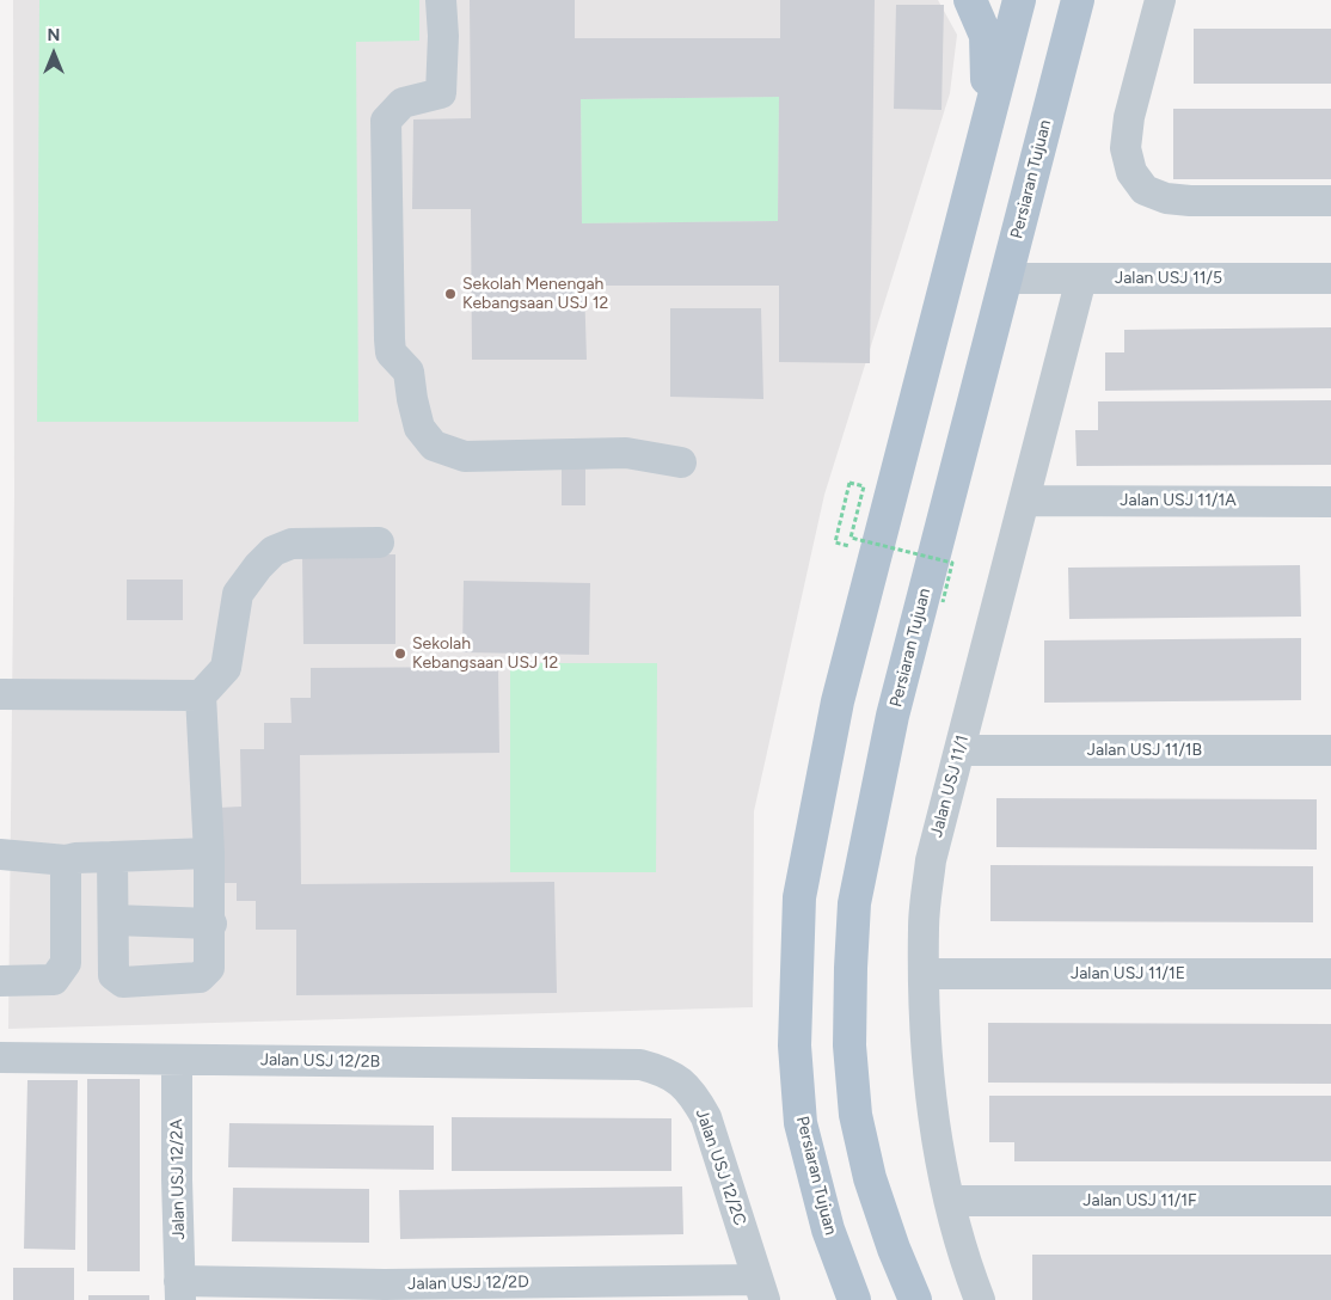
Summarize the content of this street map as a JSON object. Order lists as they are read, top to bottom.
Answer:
{
  "streets": {
    "main road": ["Persiaran Tujuan"],
    "street": [
      "Jalan USJ 11/5",
      "Jalan USJ 11/1A",
      "Jalan USJ 11/1B",
      "Jalan USJ 11/1",
      "Jalan USJ 11/1E",
      "Jalan USJ 12/2B",
      "Jalan USJ 12/2C",
      "Jalan USJ 12/2A",
      "Jalan USJ 11/1F",
      "Jalan USJ 12/2D"
    ]
  },
  "crossings": [
    ["Persiaran Tujuan", "Jalan USJ 11/5"],
    ["Jalan USJ 11/5", "Jalan USJ 11/1"],
    ["Jalan USJ 11/1A", "Jalan USJ 11/1"],
    ["Jalan USJ 11/1B", "Jalan USJ 11/1"],
    ["Jalan USJ 11/1", "Jalan USJ 11/1E"],
    ["Jalan USJ 11/1", "Jalan USJ 11/1F"],
    ["Jalan USJ 12/2B", "Jalan USJ 12/2C"],
    ["Jalan USJ 12/2B", "Jalan USJ 12/2A"],
    ["Jalan USJ 12/2C", "Jalan USJ 12/2D"],
    ["Jalan USJ 12/2A", "Jalan USJ 12/2D"]
  ],
  "places": ["Sekolah Menengah Kebangsaan USJ 12", "Sekolah Kebangsaan USJ 12"],
  "north": "top"
}
